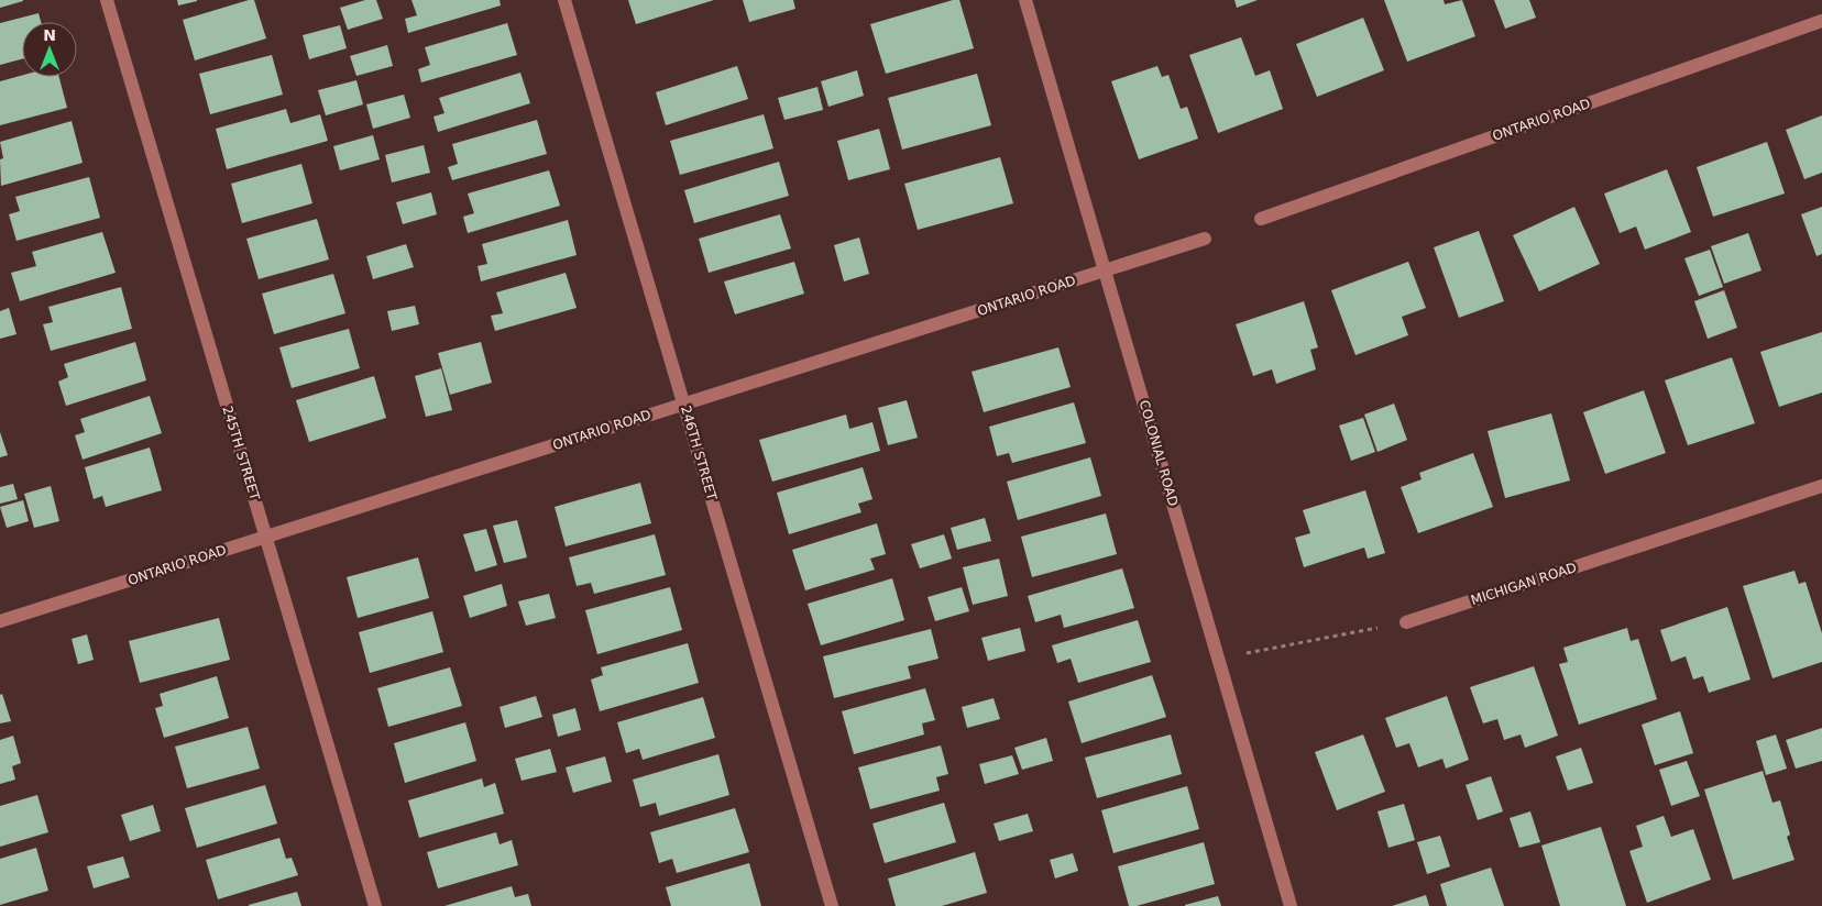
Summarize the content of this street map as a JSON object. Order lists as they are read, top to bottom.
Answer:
{
  "streets": {
    "street": [
      "ONTARIO ROAD",
      "245TH STREET",
      "246TH STREET",
      "COLONIAL ROAD",
      "MICHIGAN ROAD"
    ]
  },
  "crossings": [
    ["ONTARIO ROAD", "245TH STREET"],
    ["ONTARIO ROAD", "246TH STREET"],
    ["ONTARIO ROAD", "COLONIAL ROAD"]
  ],
  "north": "top"
}
